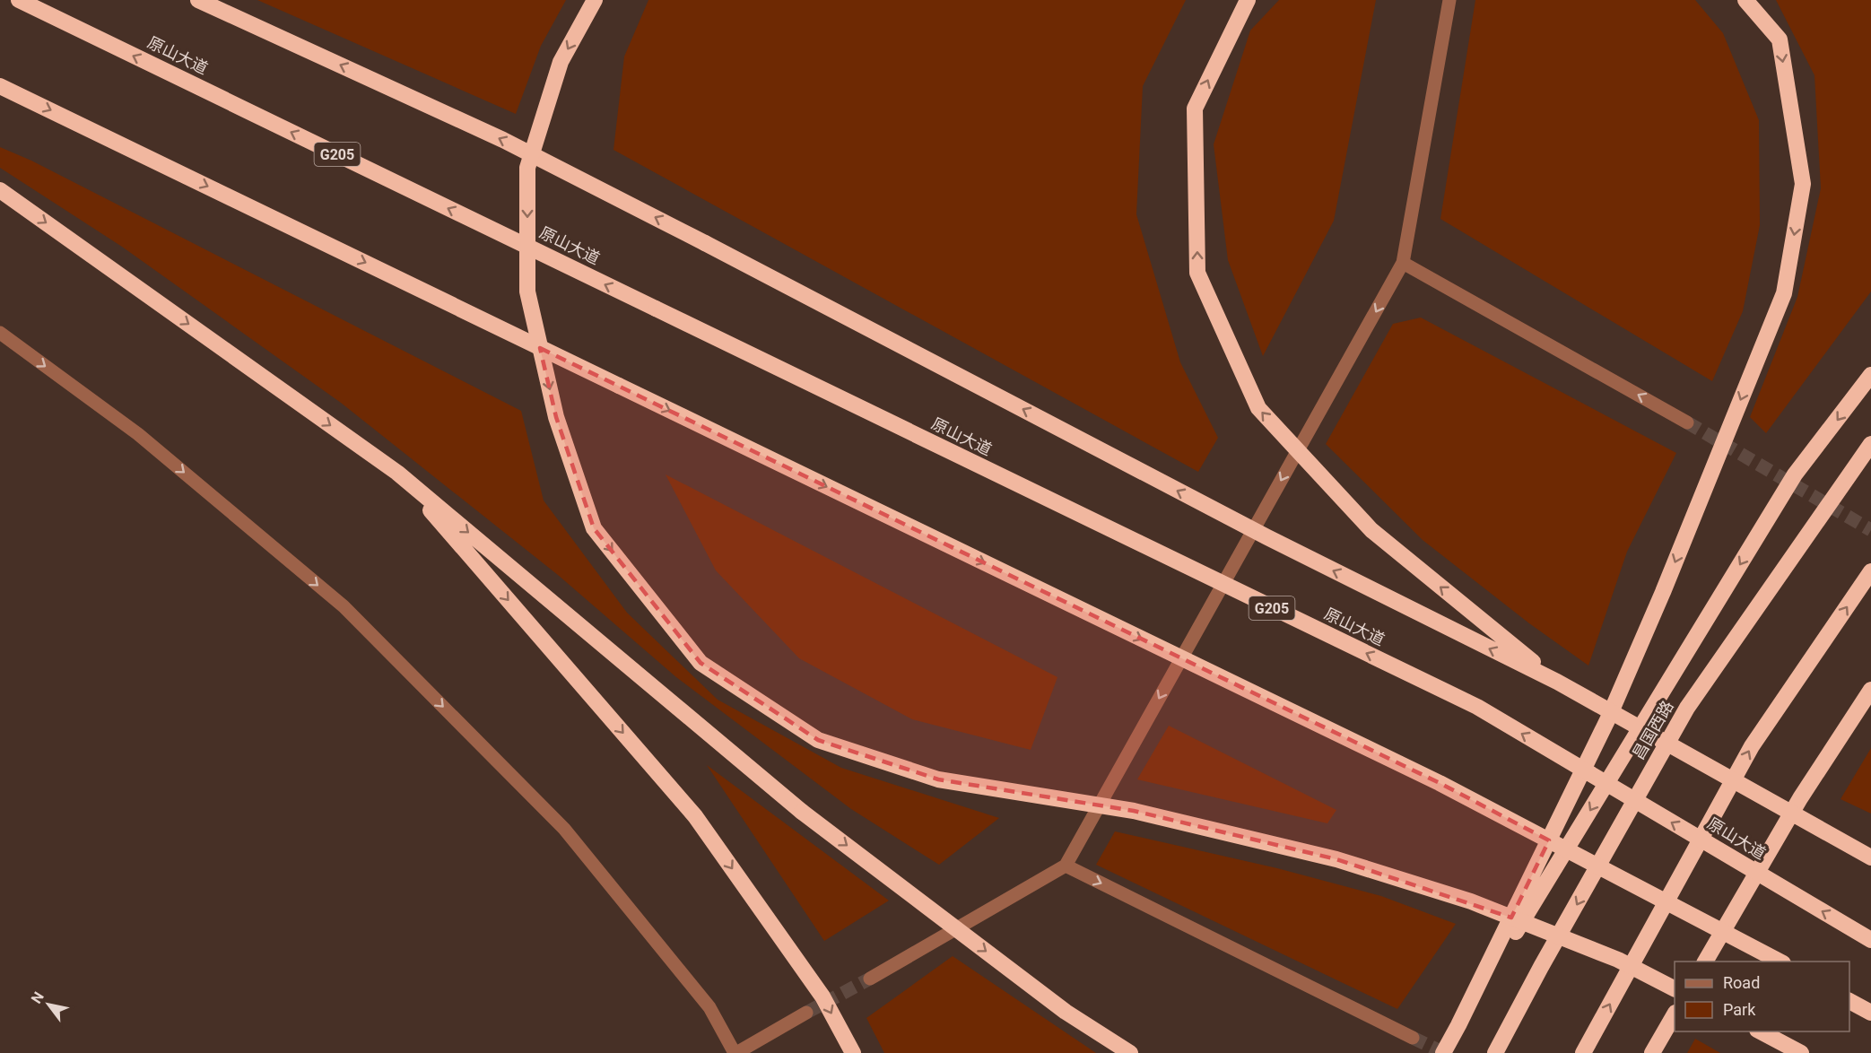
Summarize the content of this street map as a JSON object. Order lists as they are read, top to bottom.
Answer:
{
  "streets": {
    "highway": ["原山大道", "G205", "昌国西路"]
  },
  "legend": ["Road", "Park"],
  "north": "top left"
}
